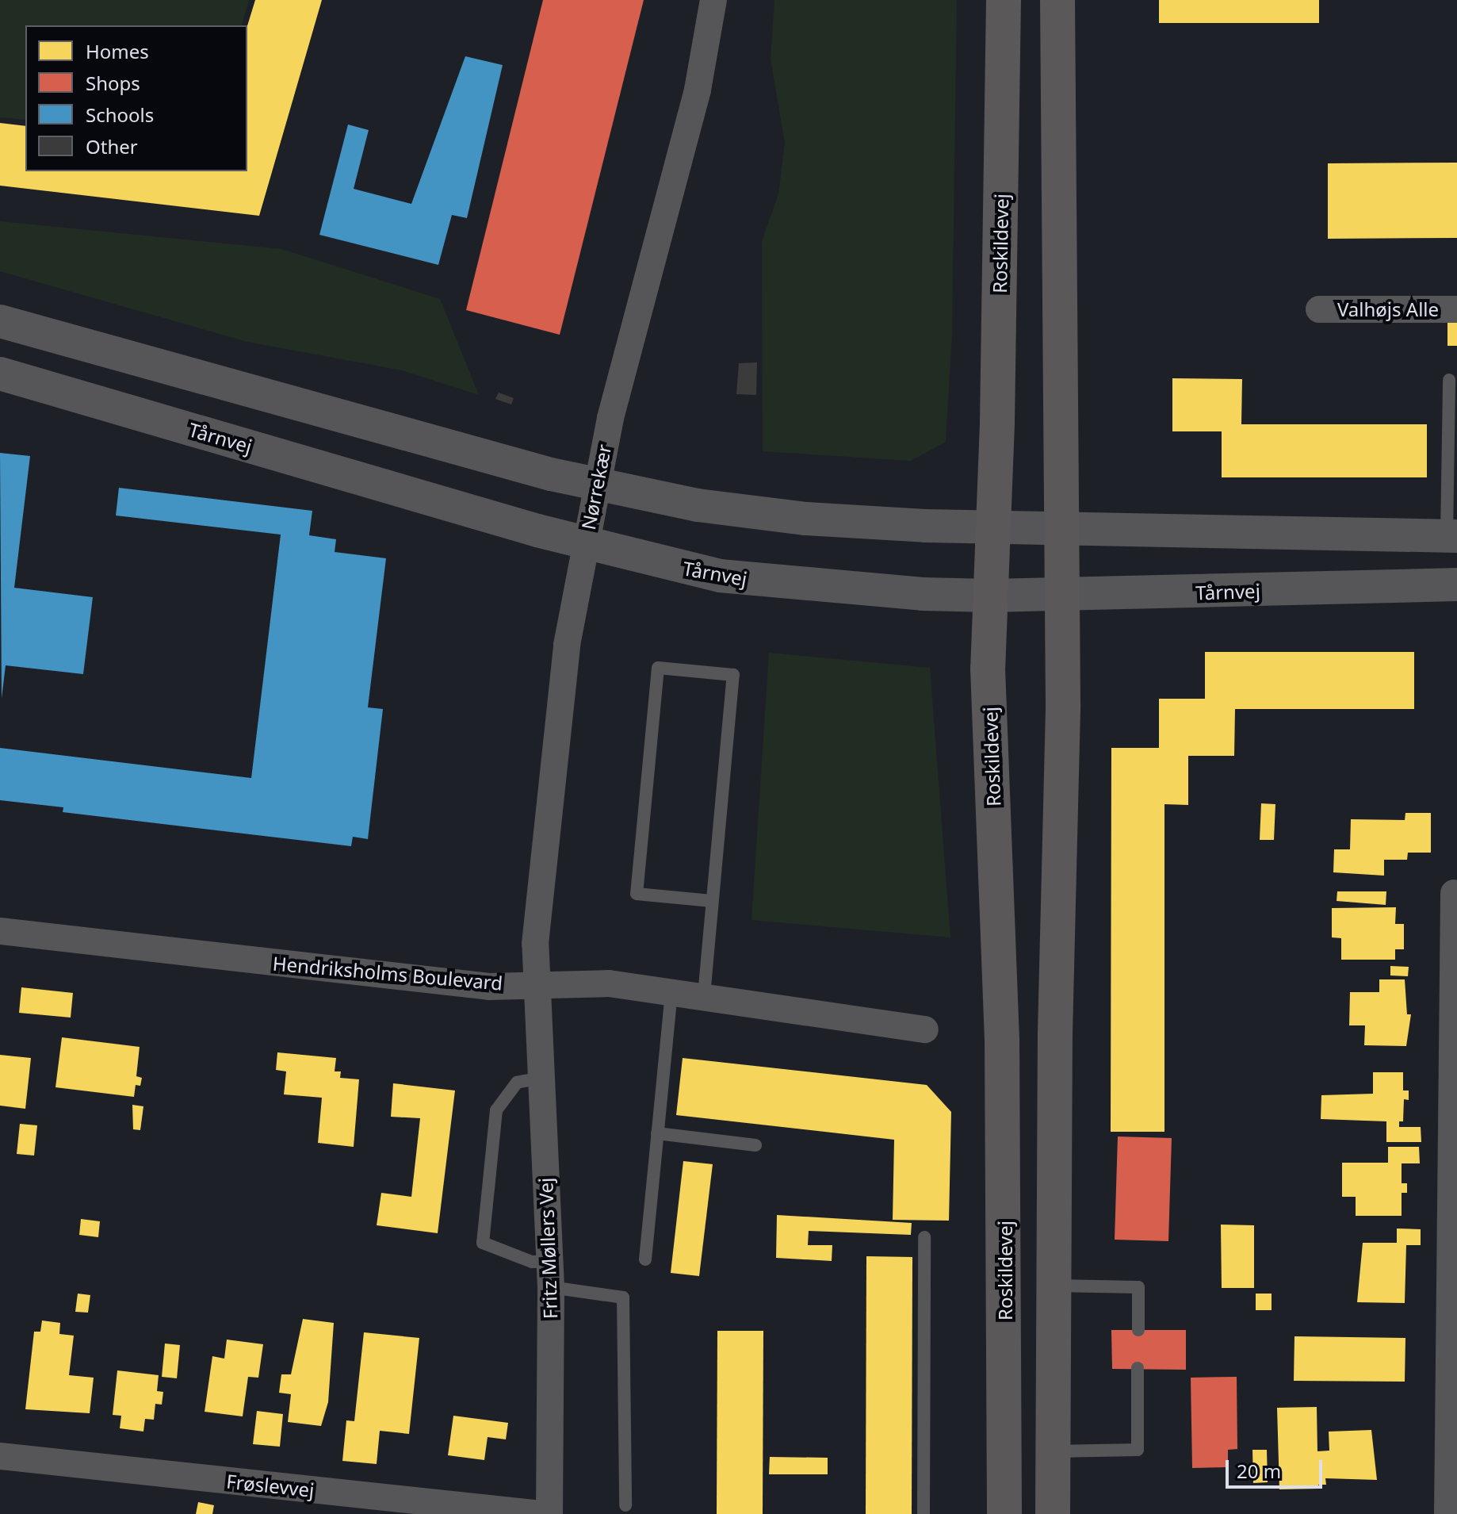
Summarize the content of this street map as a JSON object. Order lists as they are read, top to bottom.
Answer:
{
  "streets": {
    "main road": ["Roskildevej"],
    "street": [
      "Valhøjs Alle",
      "Tårnvej",
      "Nørrekær",
      "Hendriksholms Boulevard",
      "Fritz Møllers Vej",
      "Frøslevvej"
    ]
  },
  "crossings": [
    ["Roskildevej", "Tårnvej"],
    ["Tårnvej", "Nørrekær"],
    ["Nørrekær", "Hendriksholms Boulevard"],
    ["Nørrekær", "Fritz Møllers Vej"],
    ["Hendriksholms Boulevard", "Fritz Møllers Vej"]
  ],
  "legend": [
    "Homes",
    "Shops",
    "Schools",
    "Other"
  ],
  "scale_bar": "20 m"
}
